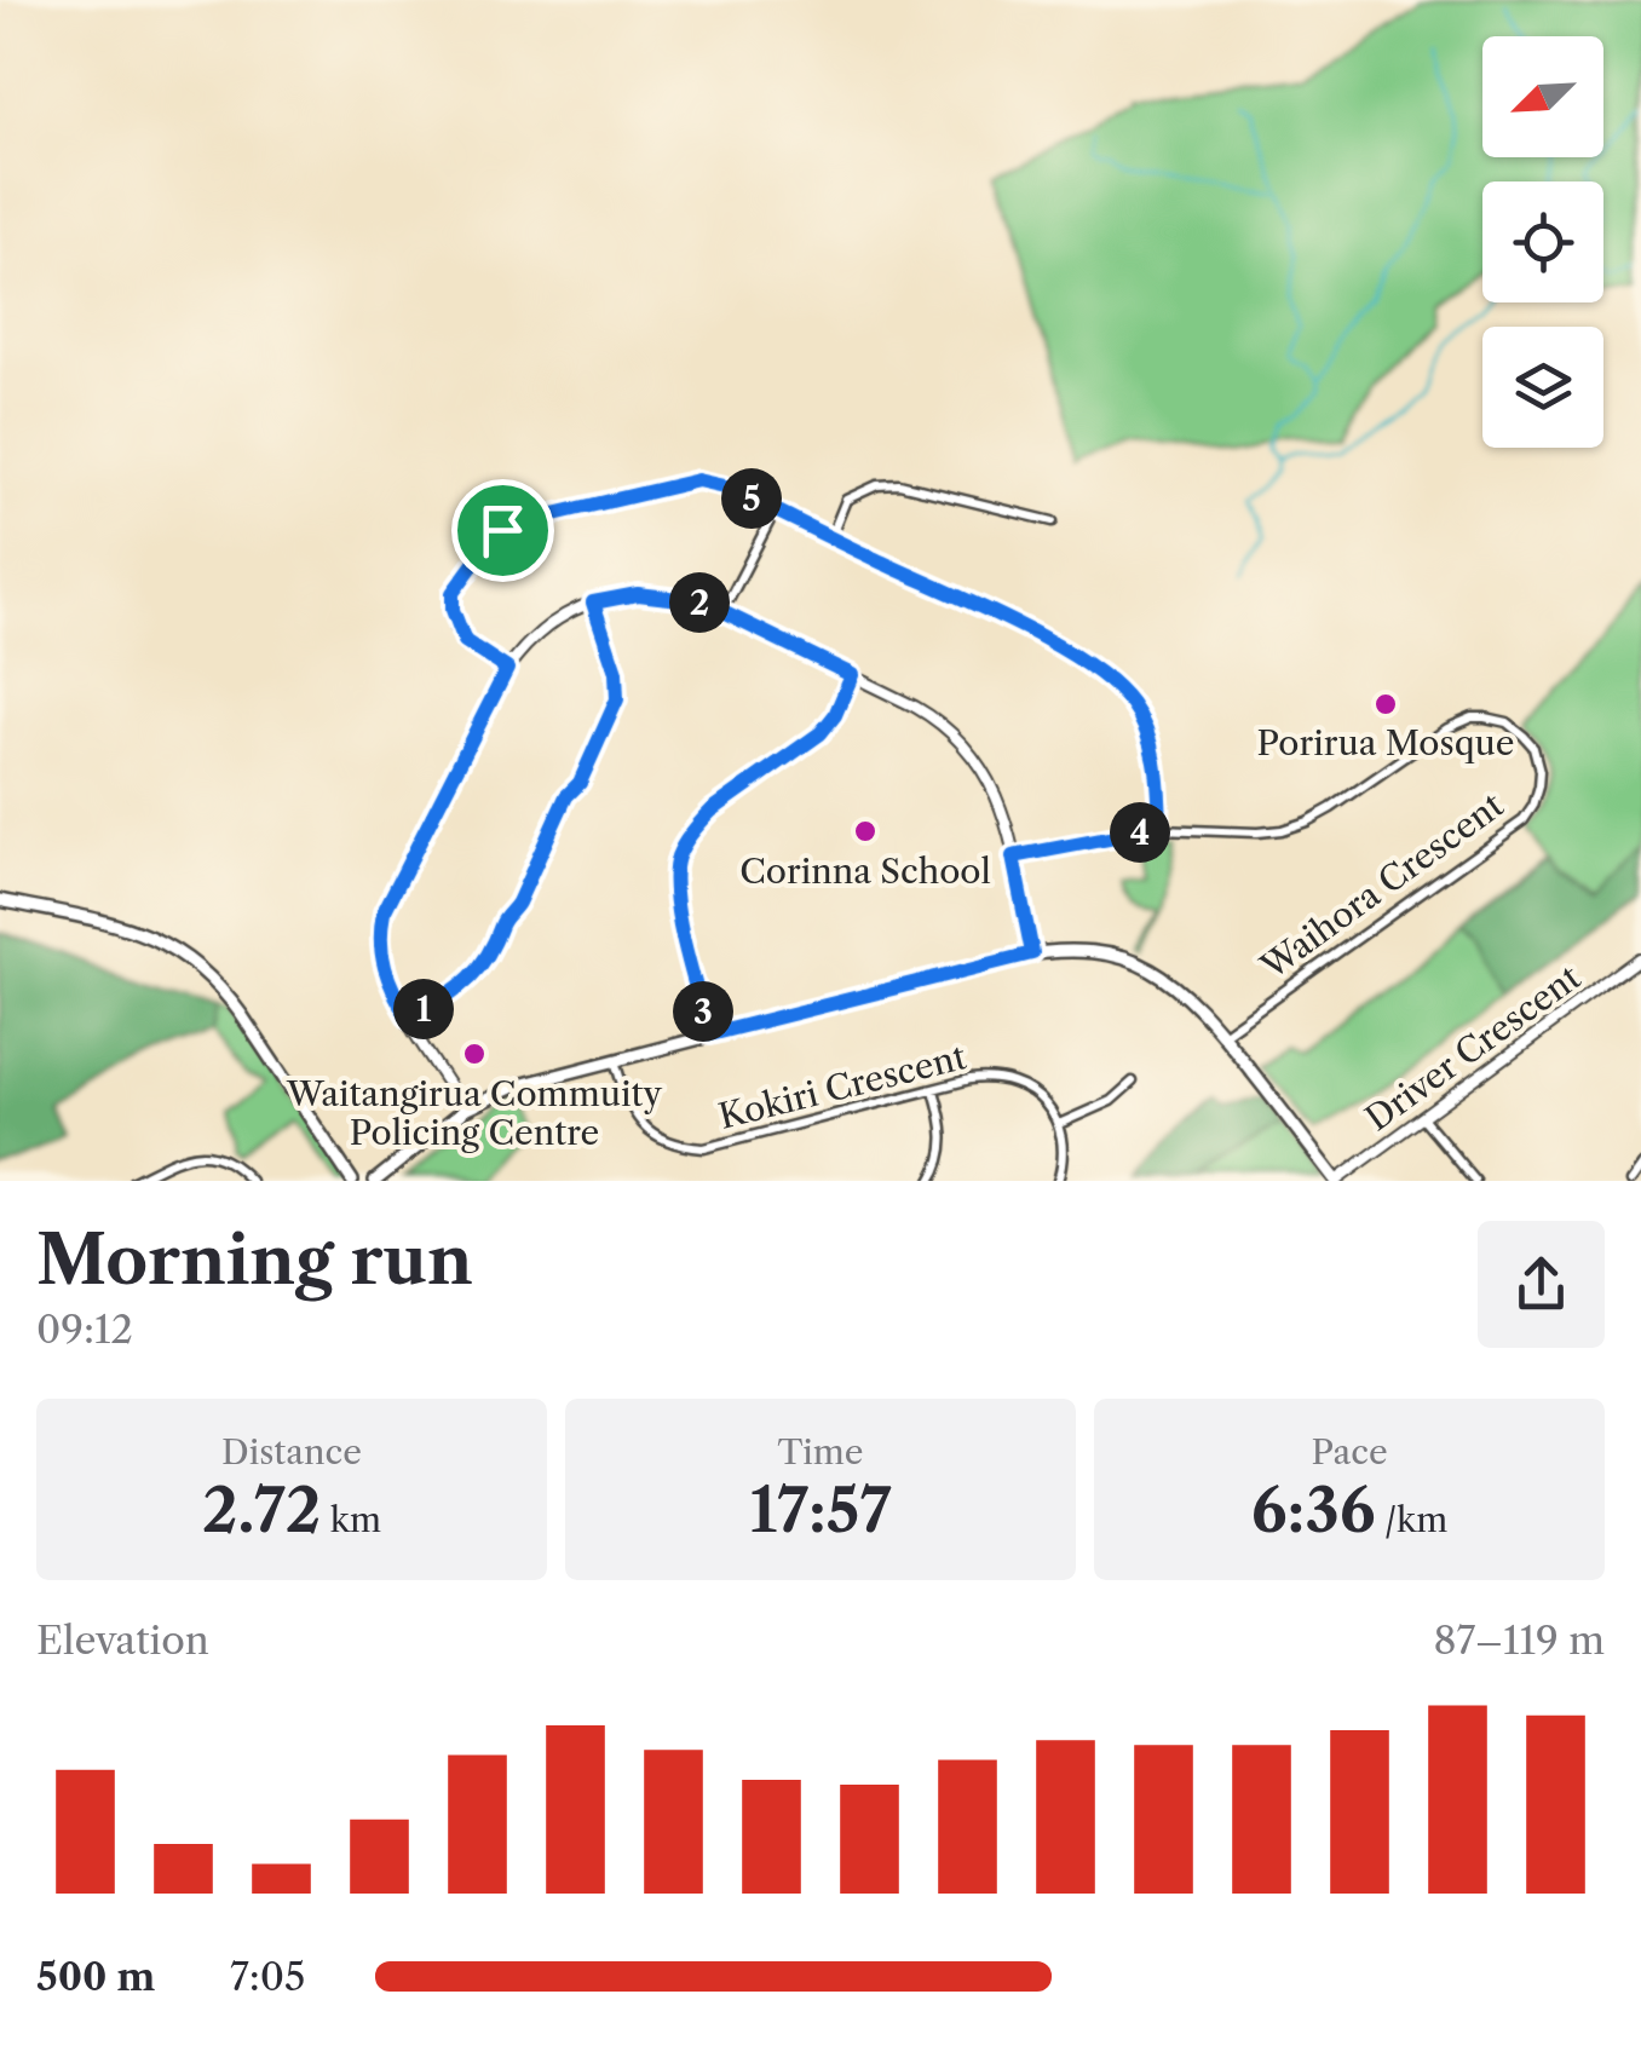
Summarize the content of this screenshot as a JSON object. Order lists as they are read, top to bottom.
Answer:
{
  "streets": {
    "street": ["Waihora Crescent", "Driver Crescent", "Kokiri Crescent"]
  },
  "places": ["Porirua Mosque", "Corinna School", "Waitangirua Commuity Policing Centre"],
  "north": "bottom left",
  "page": {
    "pins": [
      "5",
      "2",
      "4",
      "1",
      "3"
    ],
    "heading": ["Morning run", "09:12"],
    "stats": [
      ["Distance", "2.72 km"],
      ["Time", "17:57"],
      ["Pace", "6:36 /km"]
    ],
    "chart": ["Elevation", "87–119 m"],
    "list": [
      {
        "name": "500 m",
        "note": "7:05"
      }
    ]
  }
}
